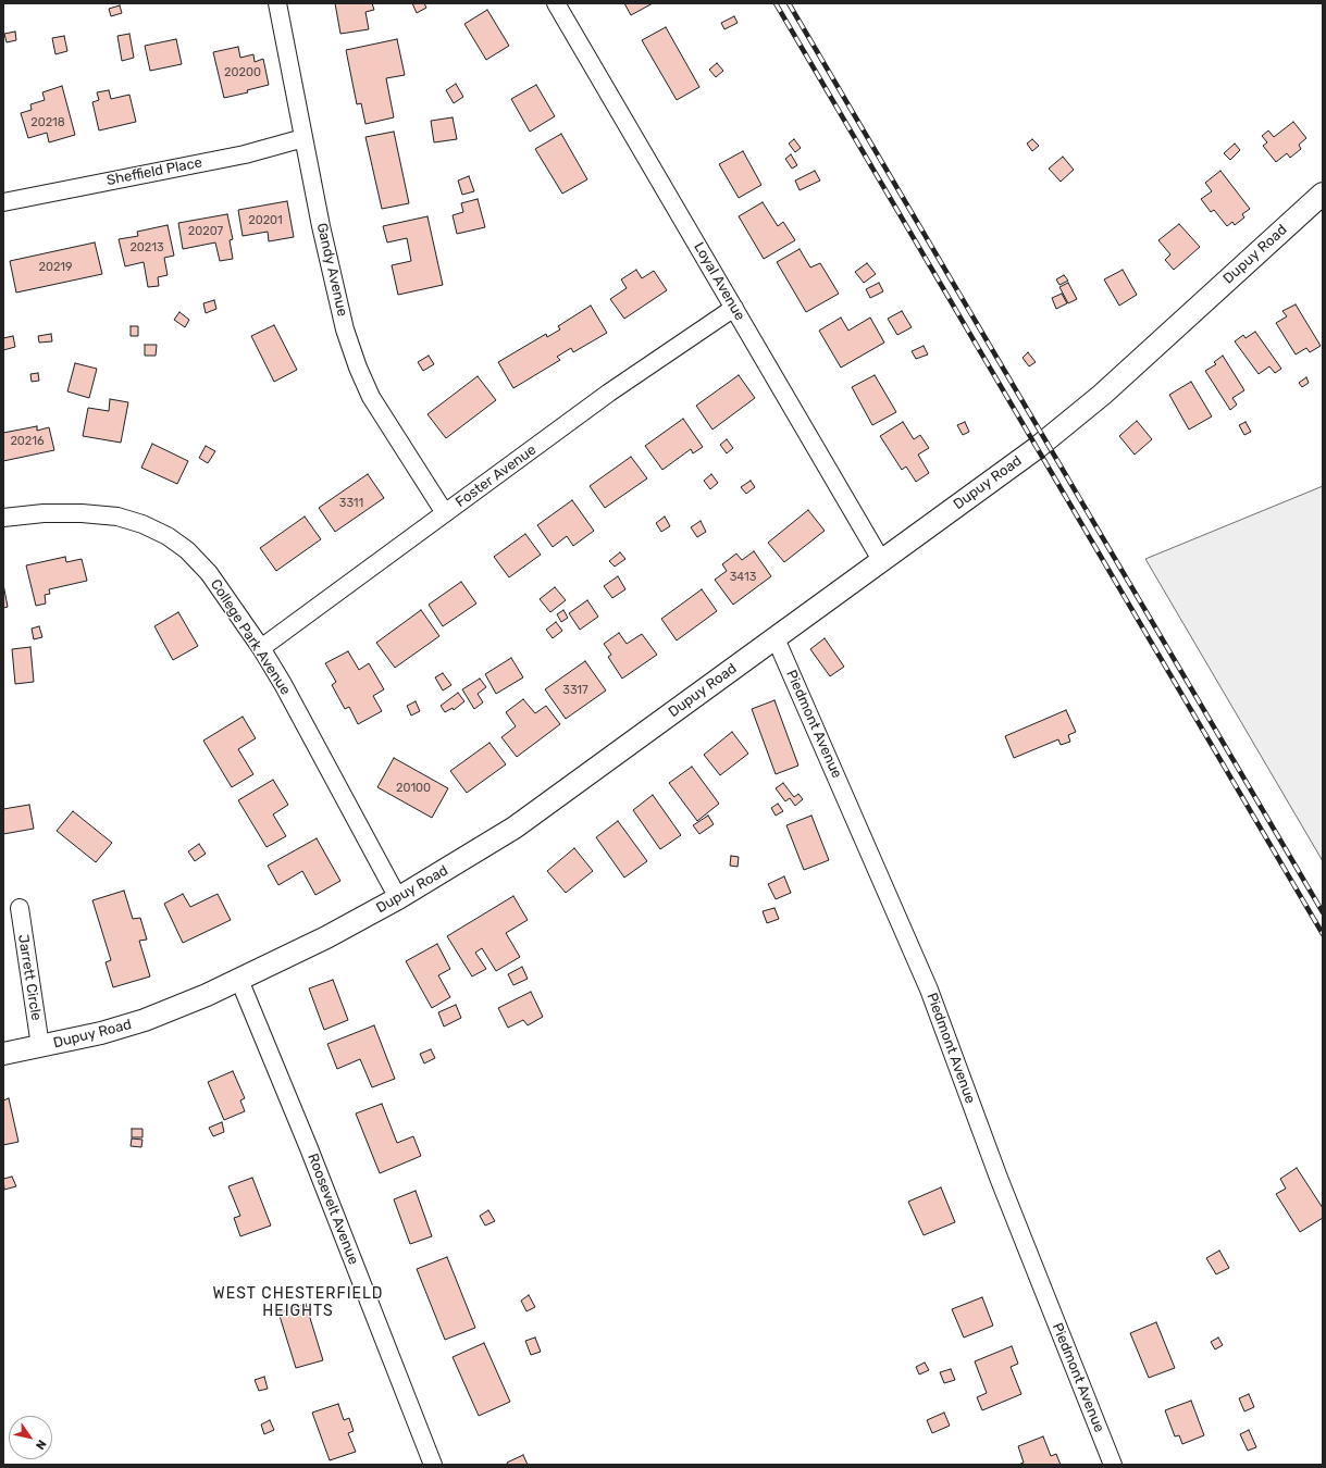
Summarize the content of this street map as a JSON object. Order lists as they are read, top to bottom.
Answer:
{
  "streets": {
    "street": [
      "Sheffield Place",
      "Dupuy Road",
      "Gandy Avenue",
      "Loyal Avenue",
      "Foster Avenue",
      "College Park Avenue",
      "Piedmont Avenue",
      "Jarrett Circle",
      "Roosevelt Avenue"
    ]
  },
  "crossings": [
    ["Sheffield Place", "Gandy Avenue"],
    ["Dupuy Road", "Loyal Avenue"],
    ["Dupuy Road", "College Park Avenue"],
    ["Dupuy Road", "Piedmont Avenue"],
    ["Dupuy Road", "Jarrett Circle"],
    ["Dupuy Road", "Roosevelt Avenue"],
    ["Gandy Avenue", "Foster Avenue"],
    ["Loyal Avenue", "Foster Avenue"],
    ["Foster Avenue", "College Park Avenue"]
  ],
  "districts": ["WEST CHESTERFIELD HEIGHTS"],
  "house_numbers": [
    "20200",
    "20218",
    "20201",
    "20207",
    "20213",
    "20219",
    "20216",
    "3311",
    "3413",
    "3317",
    "20100"
  ],
  "north": "bottom right"
}
